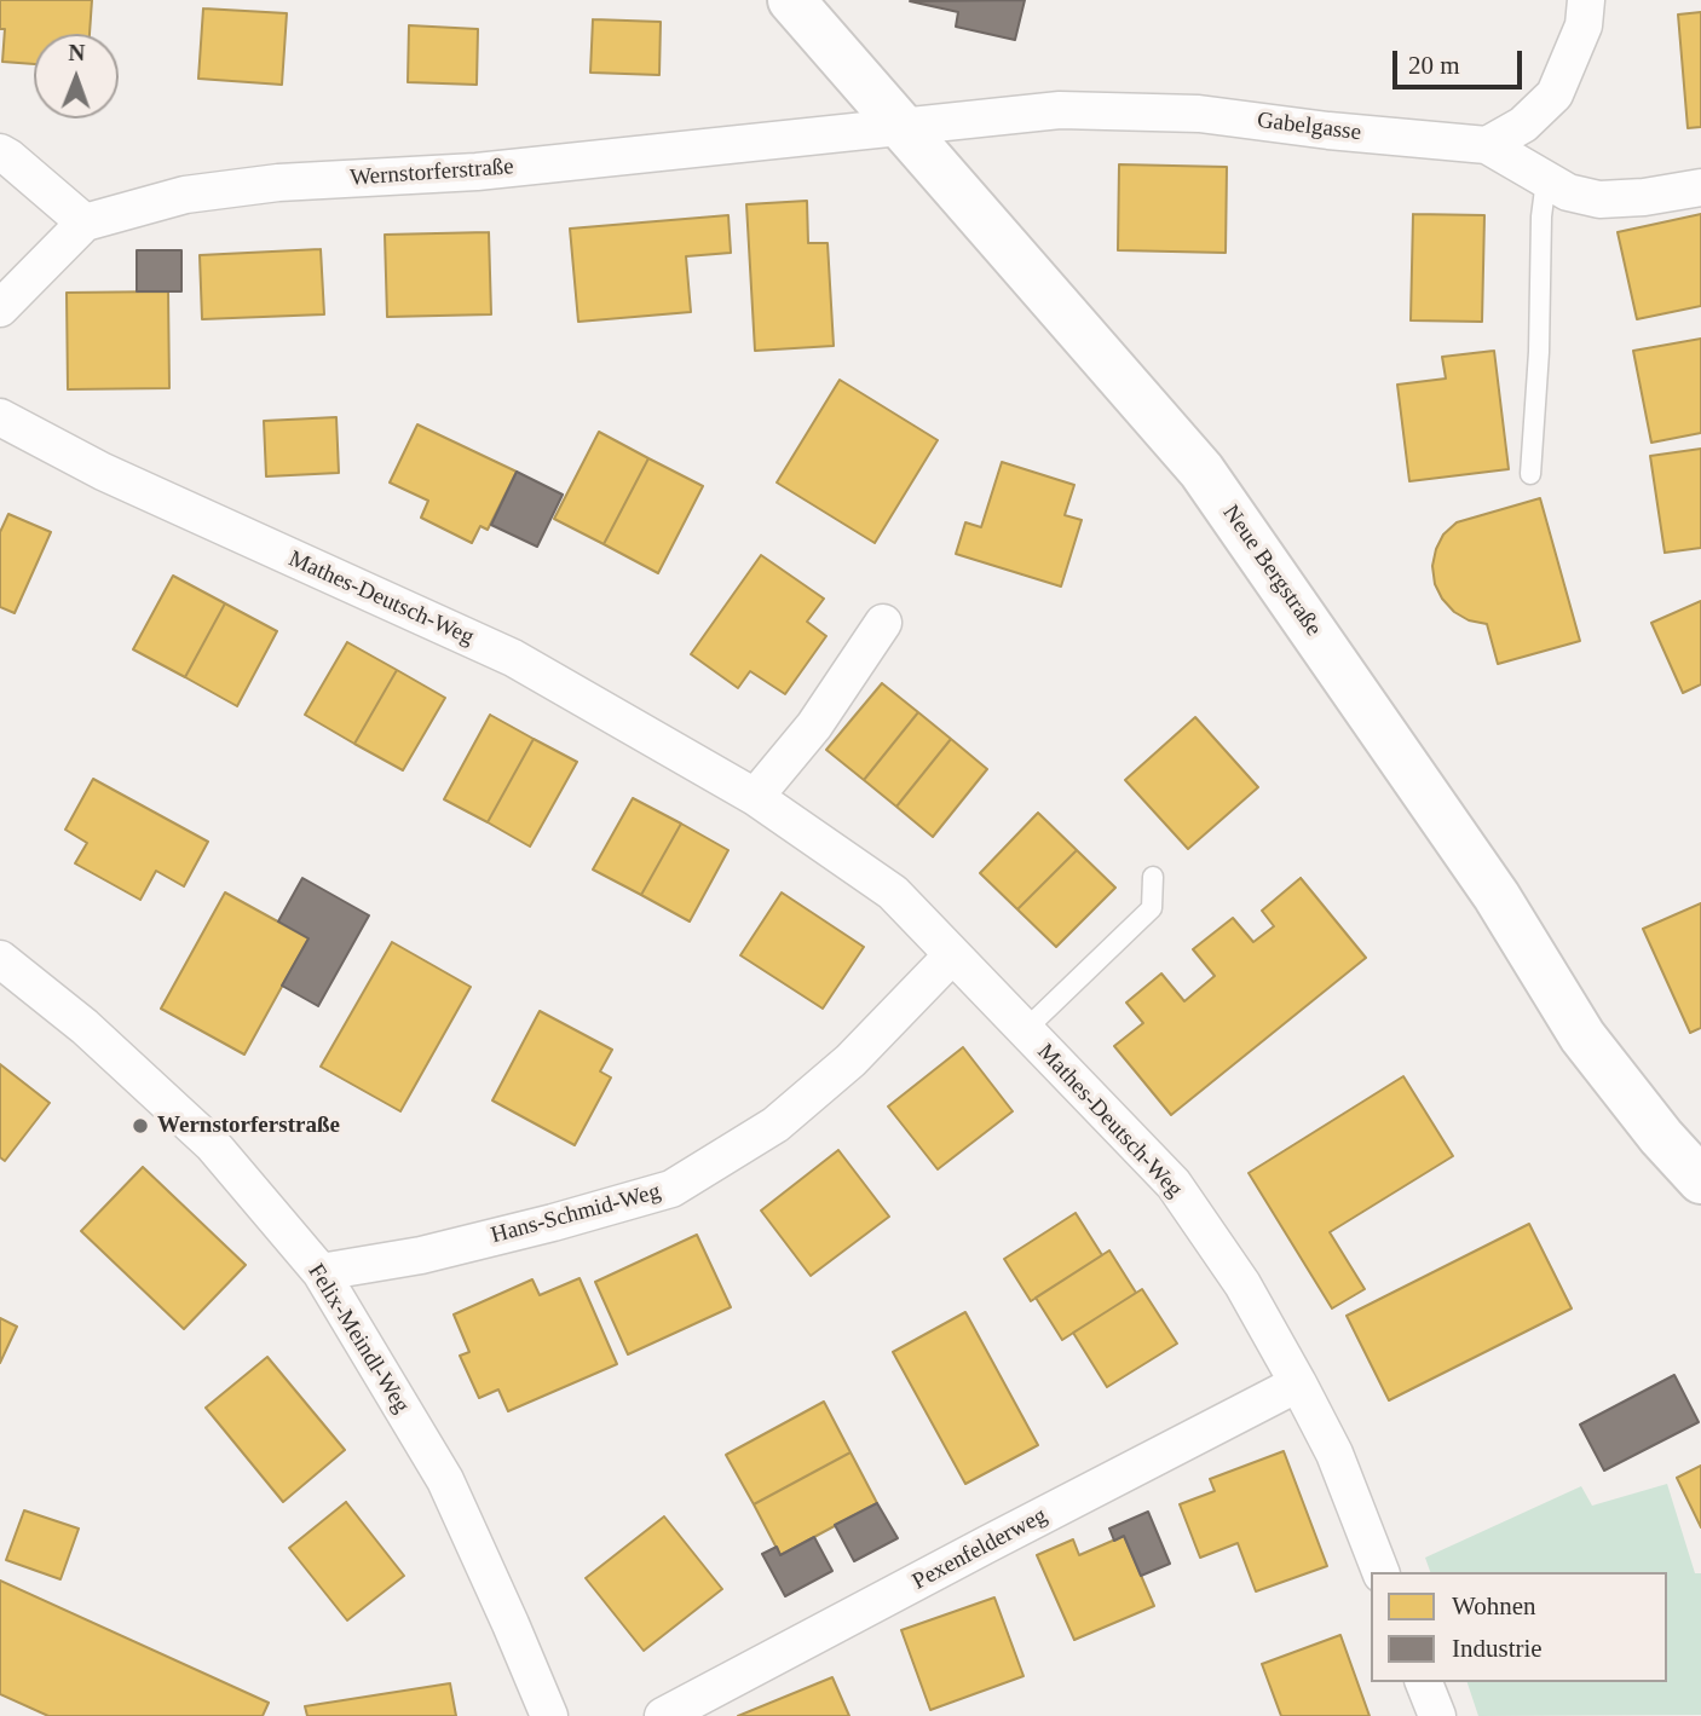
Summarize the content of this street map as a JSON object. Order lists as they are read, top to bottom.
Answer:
{
  "streets": {
    "street": [
      "Gabelgasse",
      "Wernstorferstraße",
      "Neue Bergstraße",
      "Mathes-Deutsch-Weg",
      "Hans-Schmid-Weg",
      "Felix-Meindl-Weg",
      "Pexenfelderweg"
    ]
  },
  "crossings": [
    ["Gabelgasse", "Wernstorferstraße"],
    ["Gabelgasse", "Neue Bergstraße"],
    ["Wernstorferstraße", "Neue Bergstraße"],
    ["Mathes-Deutsch-Weg", "Hans-Schmid-Weg"],
    ["Mathes-Deutsch-Weg", "Pexenfelderweg"],
    ["Hans-Schmid-Weg", "Felix-Meindl-Weg"]
  ],
  "places": ["Wernstorferstraße"],
  "legend": ["Wohnen", "Industrie"],
  "scale_bar": "20 m",
  "north": "top"
}
